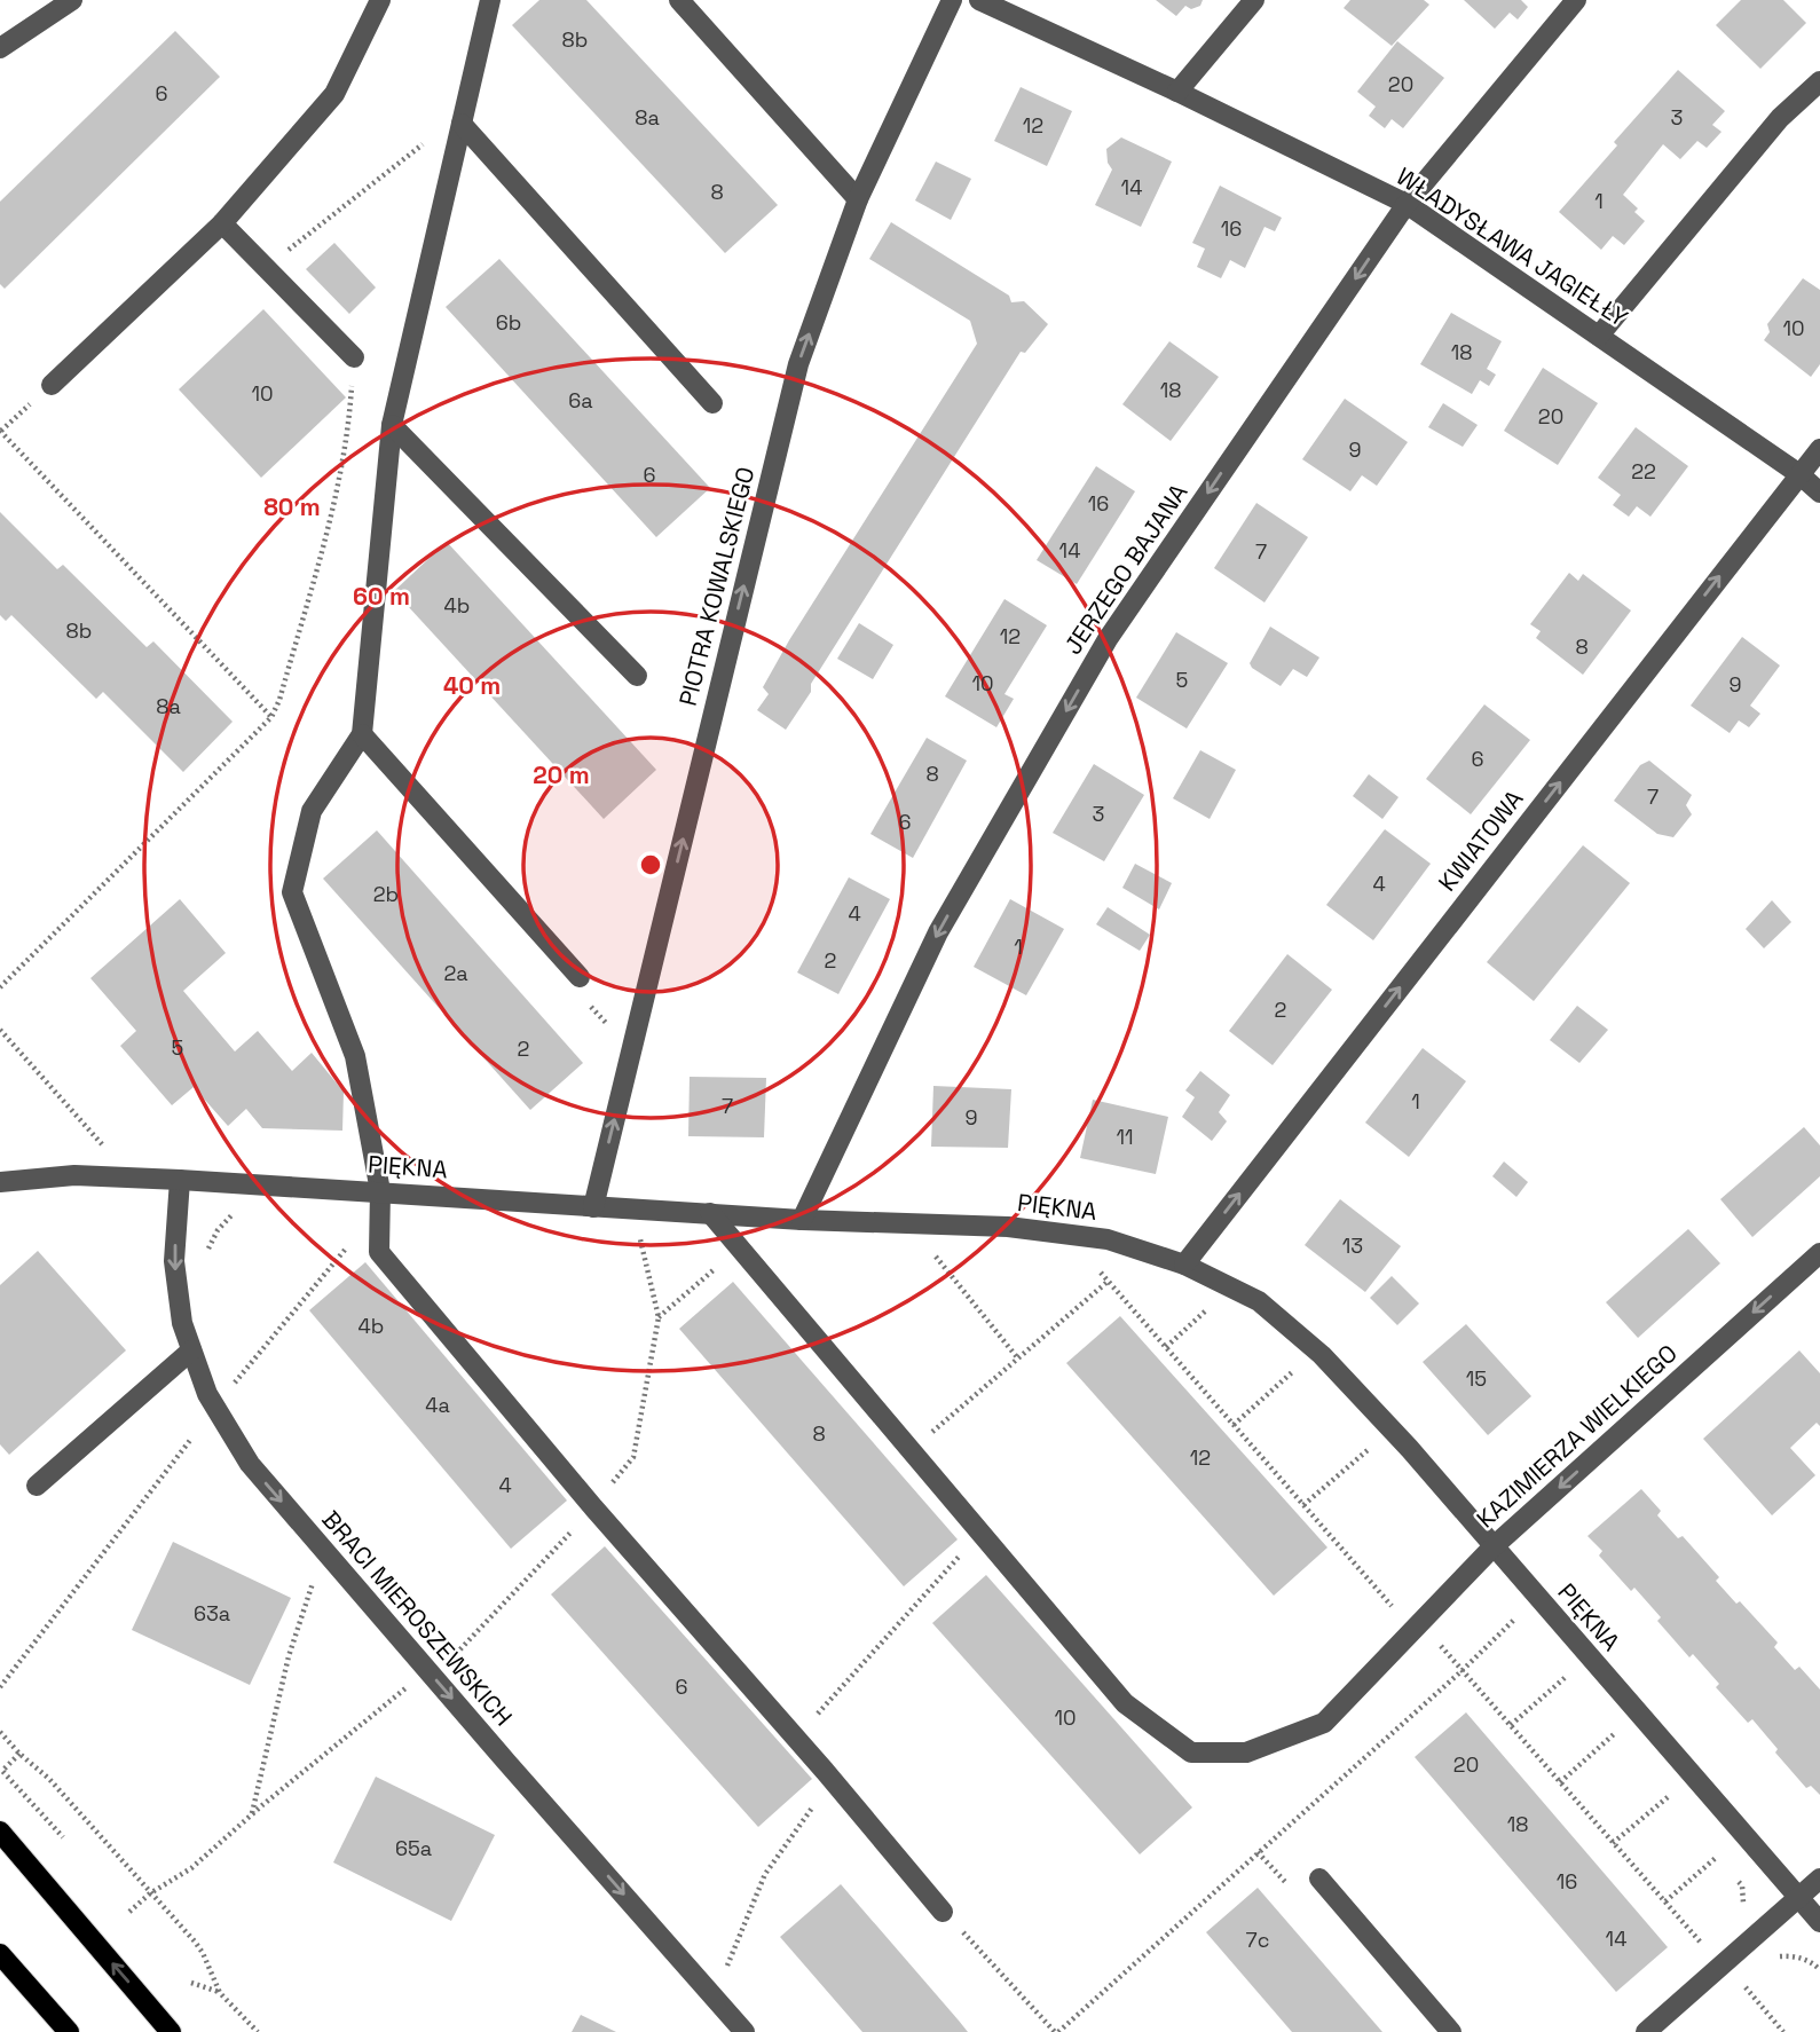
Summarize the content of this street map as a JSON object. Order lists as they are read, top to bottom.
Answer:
{
  "streets": {
    "street": [
      "WŁADYSŁAWA JAGIEŁŁY",
      "JERZEGO BAJANA",
      "PIOTRA KOWALSKIEGO",
      "KWIATOWA",
      "PIĘKNA",
      "KAZIMIERZA WIELKIEGO",
      "BRACI MIEROSZEWSKICH"
    ]
  },
  "crossings": [
    ["WŁADYSŁAWA JAGIEŁŁY", "JERZEGO BAJANA"],
    ["WŁADYSŁAWA JAGIEŁŁY", "KWIATOWA"],
    ["JERZEGO BAJANA", "PIĘKNA"],
    ["PIOTRA KOWALSKIEGO", "PIĘKNA"],
    ["KWIATOWA", "PIĘKNA"],
    ["PIĘKNA", "KAZIMIERZA WIELKIEGO"],
    ["PIĘKNA", "BRACI MIEROSZEWSKICH"]
  ],
  "one_way": [
    "JERZEGO BAJANA",
    "PIOTRA KOWALSKIEGO",
    "KWIATOWA",
    "BRACI MIEROSZEWSKICH"
  ],
  "house_numbers": [
    "8b",
    "20",
    "6",
    "8a",
    "3",
    "12",
    "14",
    "8",
    "1",
    "16",
    "6b",
    "10",
    "18",
    "18",
    "10",
    "6a",
    "20",
    "9",
    "22",
    "6",
    "16",
    "14",
    "7",
    "4b",
    "8b",
    "12",
    "8",
    "5",
    "10",
    "9",
    "8a",
    "6",
    "8",
    "7",
    "3",
    "6",
    "4",
    "2b",
    "4",
    "1",
    "2",
    "2a",
    "2",
    "5",
    "2",
    "1",
    "7",
    "9",
    "11",
    "13",
    "4b",
    "15",
    "4a",
    "8",
    "12",
    "4",
    "63a",
    "6",
    "10",
    "20",
    "18",
    "65a",
    "16",
    "14",
    "7c"
  ],
  "rings": [
    "80 m",
    "60 m",
    "40 m",
    "20 m"
  ]
}
